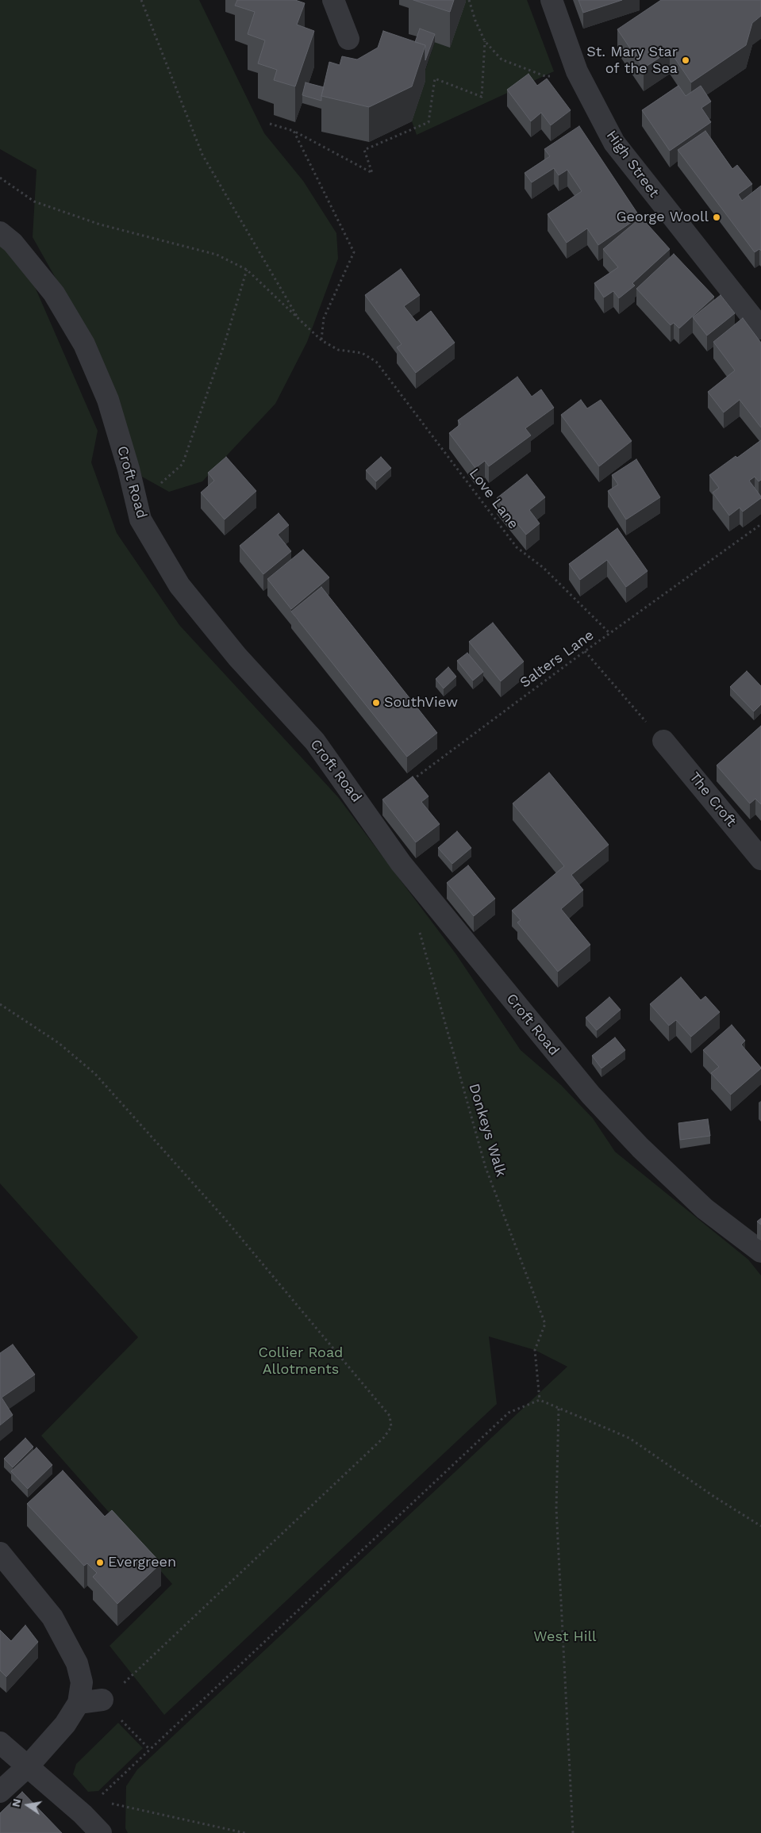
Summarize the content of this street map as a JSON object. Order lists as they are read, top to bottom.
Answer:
{
  "streets": {
    "street": ["High Street", "Croft Road", "The Croft"],
    "path": ["Love Lane", "Salters Lane", "Donkeys Walk"]
  },
  "crossings": [
    ["Love Lane", "Salters Lane"]
  ],
  "parks": ["Collier Road Allotments", "West Hill"],
  "places": [
    "St. Mary Star of the Sea",
    "George Wooll",
    "SouthView",
    "Evergreen"
  ],
  "north": "left"
}
